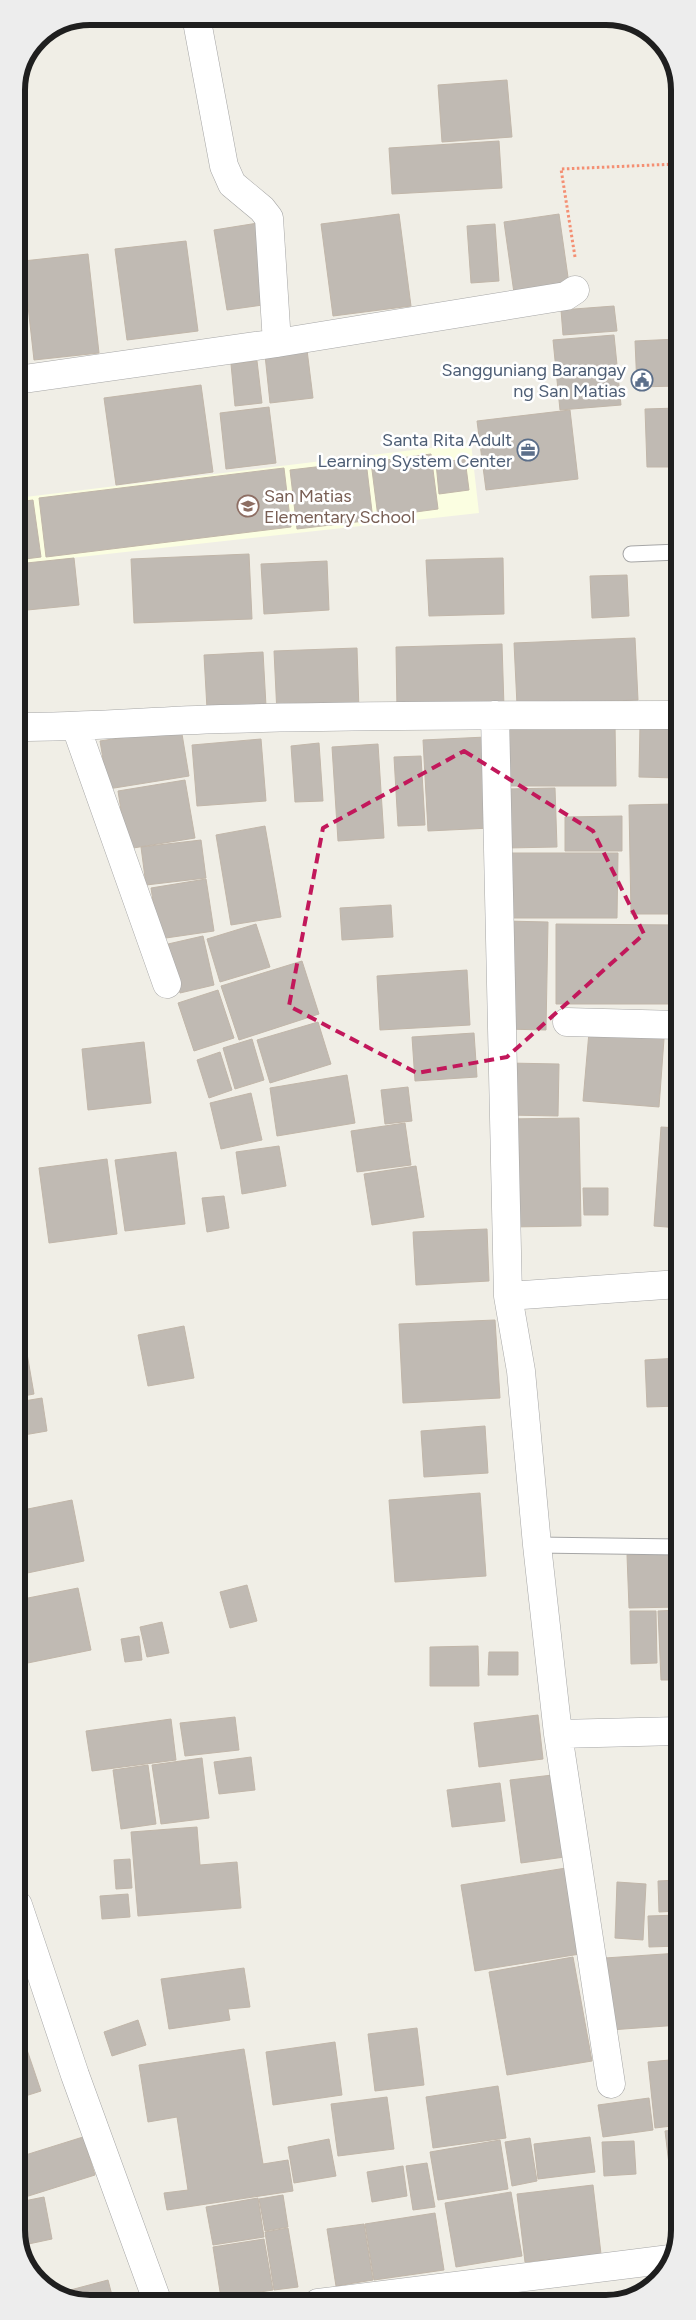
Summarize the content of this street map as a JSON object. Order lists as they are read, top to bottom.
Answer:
{
  "places": {
    "public building": ["Sangguniang Barangay ng San Matias"],
    "office": ["Santa Rita Adult Learning System Center"],
    "school or university": ["San Matias Elementary School"]
  }
}
